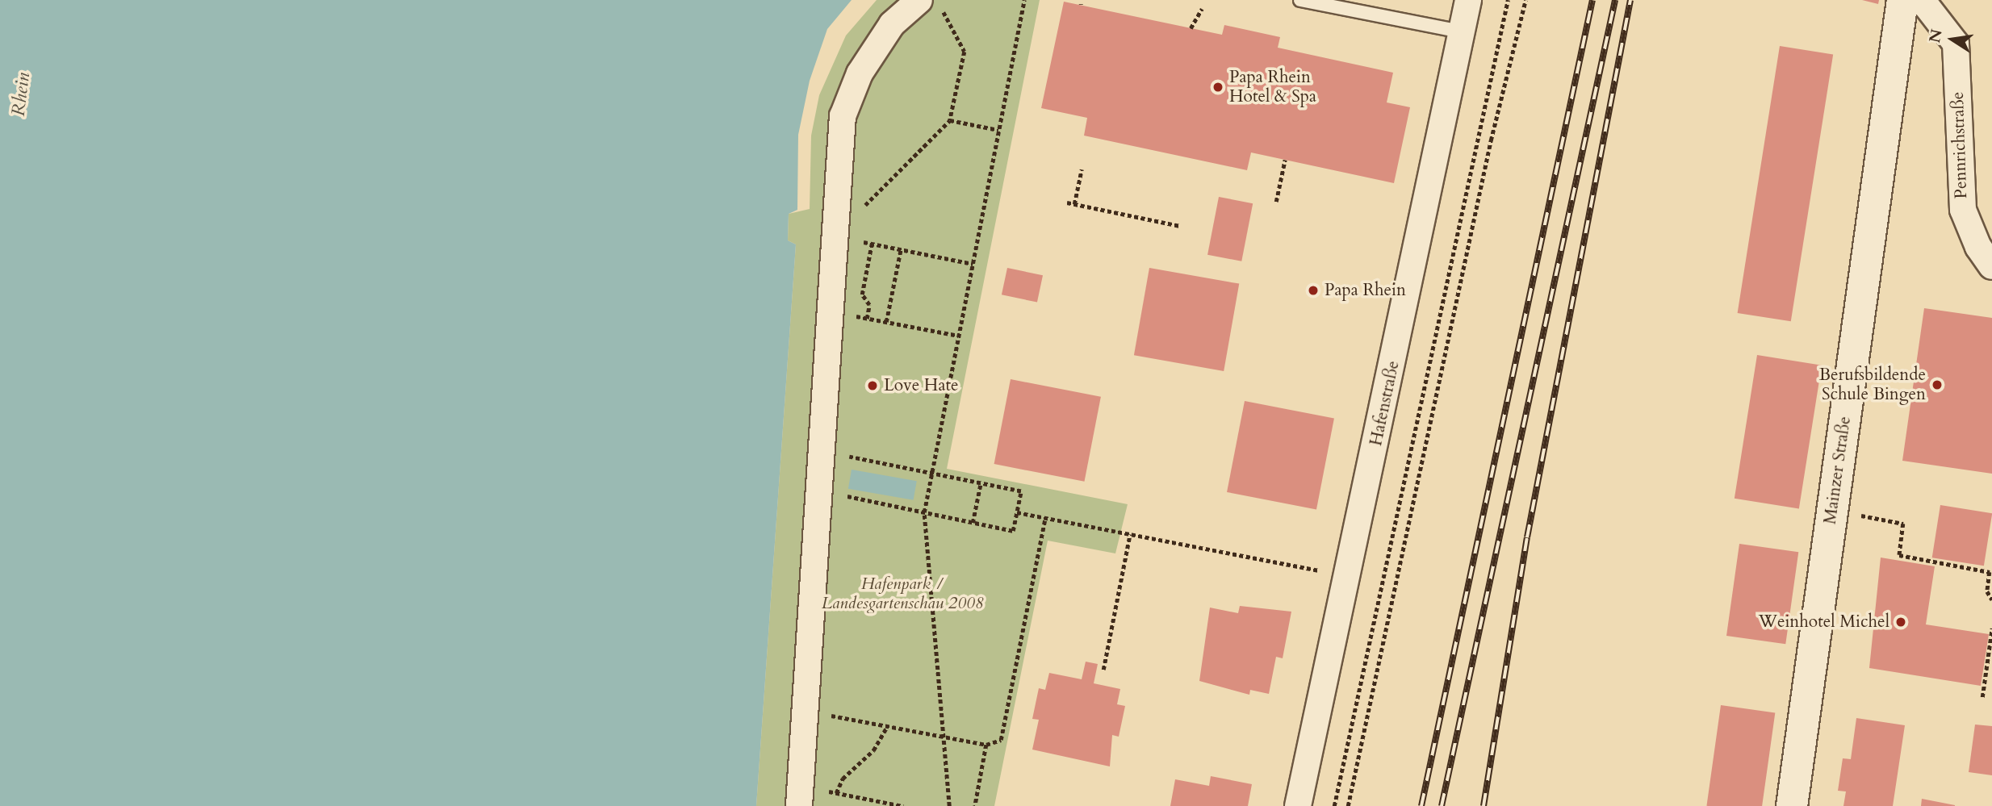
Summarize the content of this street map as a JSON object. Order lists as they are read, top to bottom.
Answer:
{
  "streets": {
    "main road": ["Mainzer Straße"],
    "street": ["Pennrichstraße", "Hafenstraße"]
  },
  "water": ["Rhein"],
  "parks": ["Hafenpark / Landesgartenschau 2008"],
  "places": [
    "Papa Rhein Hotel & Spa",
    "Papa Rhein",
    "Berufsbildende Schule Bingen",
    "Love Hate",
    "Weinhotel Michel"
  ],
  "north": "left"
}
